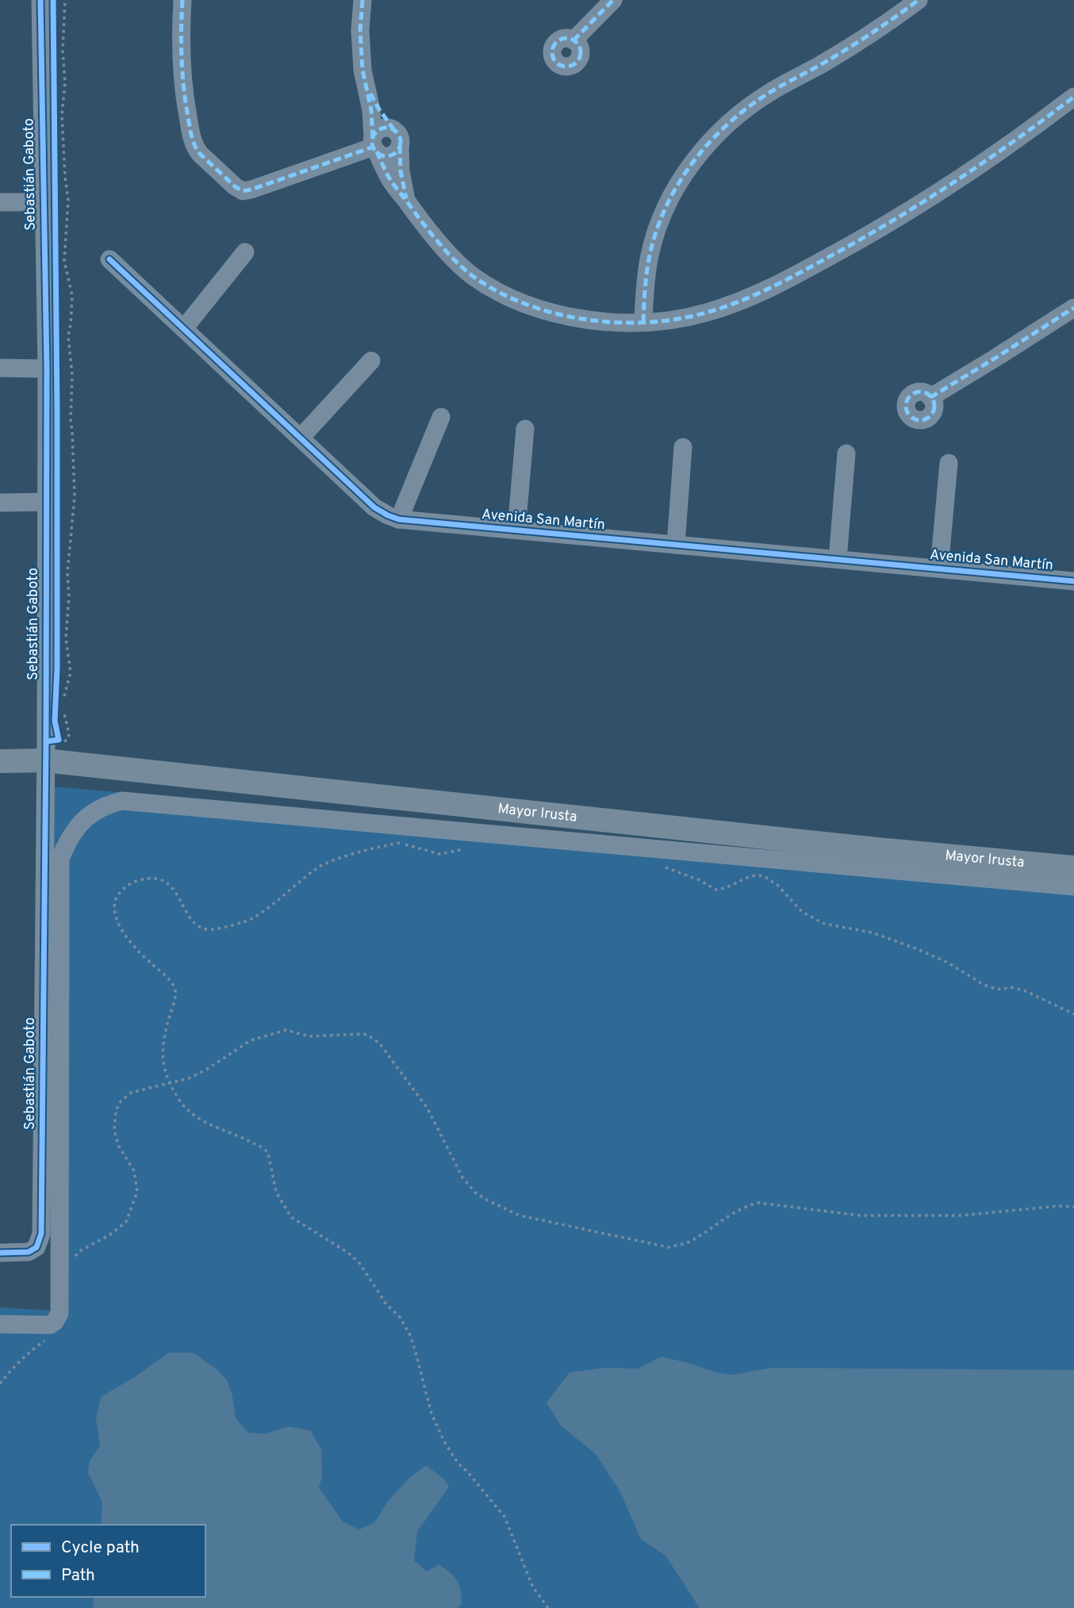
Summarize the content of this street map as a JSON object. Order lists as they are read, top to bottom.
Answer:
{
  "streets": {
    "main road": ["Mayor Irusta"],
    "street": ["Sebastián Gaboto", "Avenida San Martín"]
  },
  "crossings": [
    ["Sebastián Gaboto", "Mayor Irusta"]
  ],
  "legend": ["Cycle path", "Path"]
}
